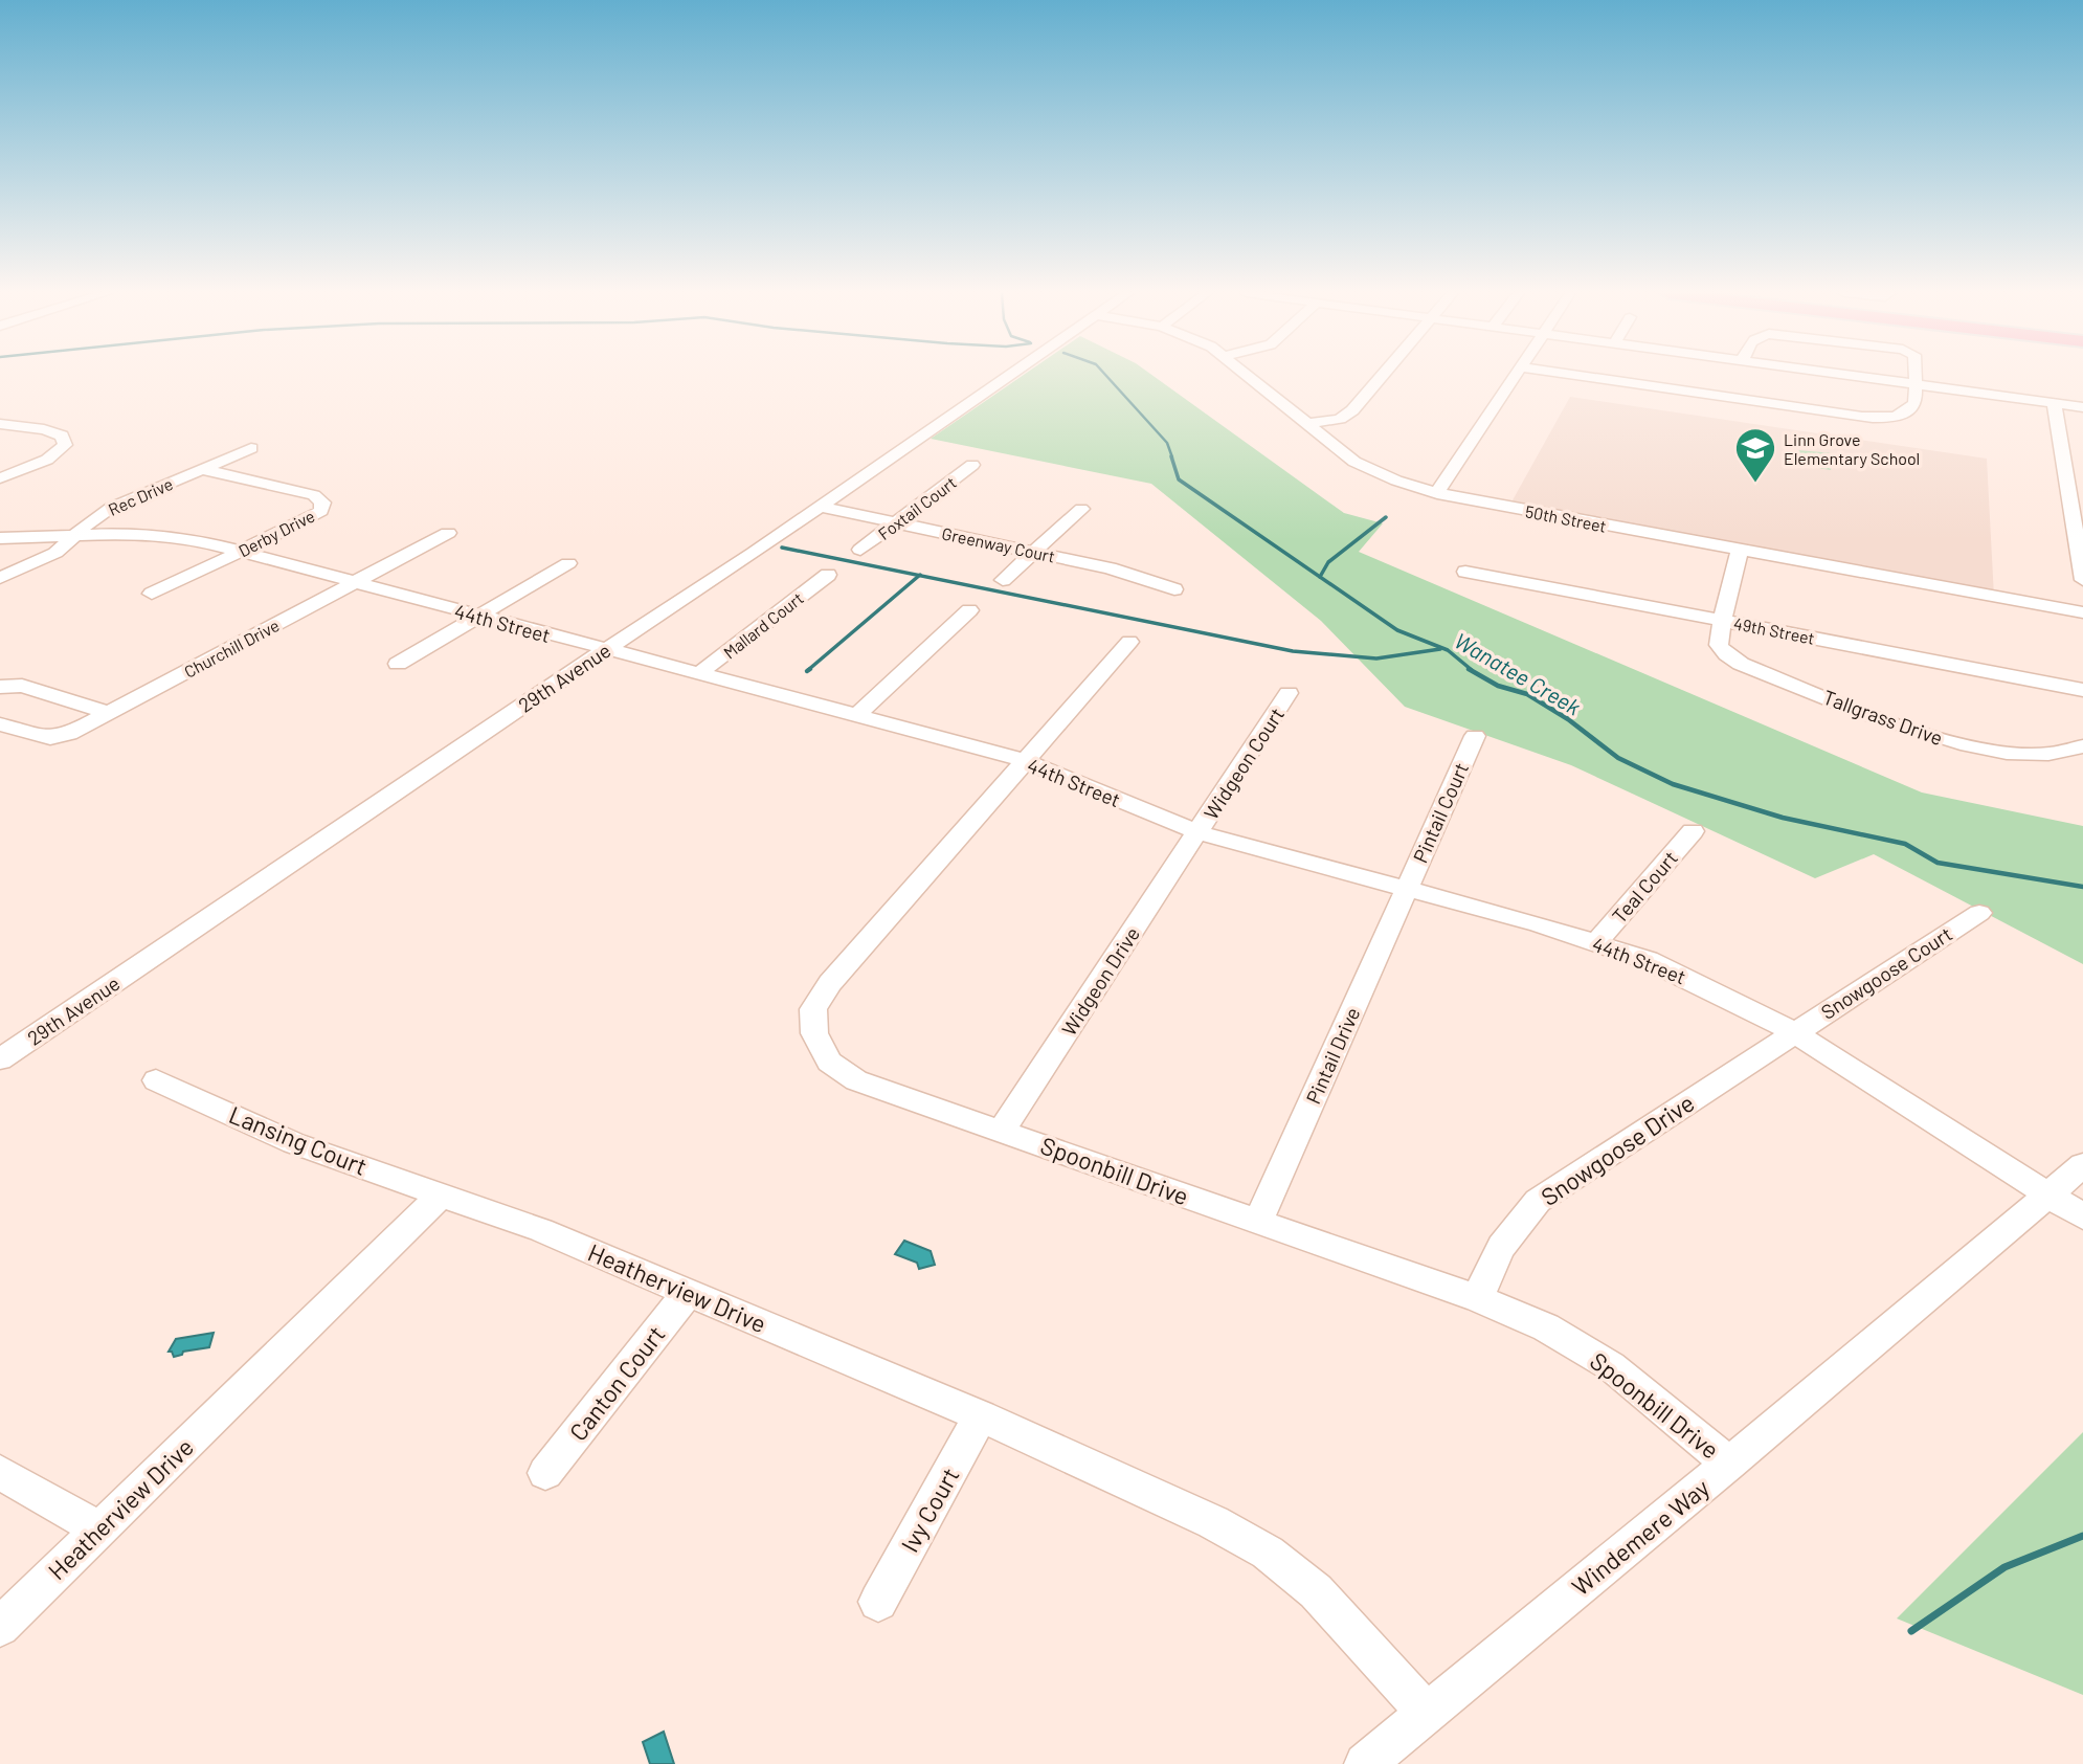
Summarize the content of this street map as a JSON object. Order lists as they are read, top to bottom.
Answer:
{
  "streets": {
    "street": [
      "Rec Drive",
      "Foxtail Court",
      "50th Street",
      "Derby Drive",
      "Greenway Court",
      "44th Street",
      "Mallard Court",
      "49th Street",
      "Churchill Drive",
      "29th Avenue",
      "Tallgrass Drive",
      "Widgeon Court",
      "Pintail Court",
      "Teal Court",
      "Snowgoose Court",
      "Widgeon Drive",
      "Pintail Drive",
      "Lansing Court",
      "Snowgoose Drive",
      "Spoonbill Drive",
      "Heatherview Drive",
      "Canton Court",
      "Ivy Court",
      "Windemere Way"
    ]
  },
  "crossings": [
    ["Rec Drive", "Derby Drive"],
    ["Rec Drive", "44th Street"],
    ["Foxtail Court", "Greenway Court"],
    ["Derby Drive", "44th Street"],
    ["Greenway Court", "29th Avenue"],
    ["44th Street", "Mallard Court"],
    ["44th Street", "Churchill Drive"],
    ["44th Street", "29th Avenue"],
    ["44th Street", "Widgeon Court"],
    ["44th Street", "Pintail Court"],
    ["44th Street", "Teal Court"],
    ["44th Street", "Snowgoose Court"],
    ["44th Street", "Widgeon Drive"],
    ["44th Street", "Pintail Drive"],
    ["44th Street", "Snowgoose Drive"],
    ["44th Street", "Spoonbill Drive"],
    ["44th Street", "Windemere Way"],
    ["49th Street", "Tallgrass Drive"],
    ["Widgeon Court", "Widgeon Drive"],
    ["Pintail Court", "Pintail Drive"],
    ["Snowgoose Court", "Snowgoose Drive"],
    ["Widgeon Drive", "Spoonbill Drive"],
    ["Pintail Drive", "Spoonbill Drive"],
    ["Lansing Court", "Heatherview Drive"],
    ["Snowgoose Drive", "Spoonbill Drive"],
    ["Spoonbill Drive", "Windemere Way"],
    ["Heatherview Drive", "Canton Court"],
    ["Heatherview Drive", "Ivy Court"],
    ["Heatherview Drive", "Windemere Way"]
  ],
  "water": ["Wanatee Creek"],
  "places": {
    "school or university": ["Linn Grove Elementary School"]
  }
}
